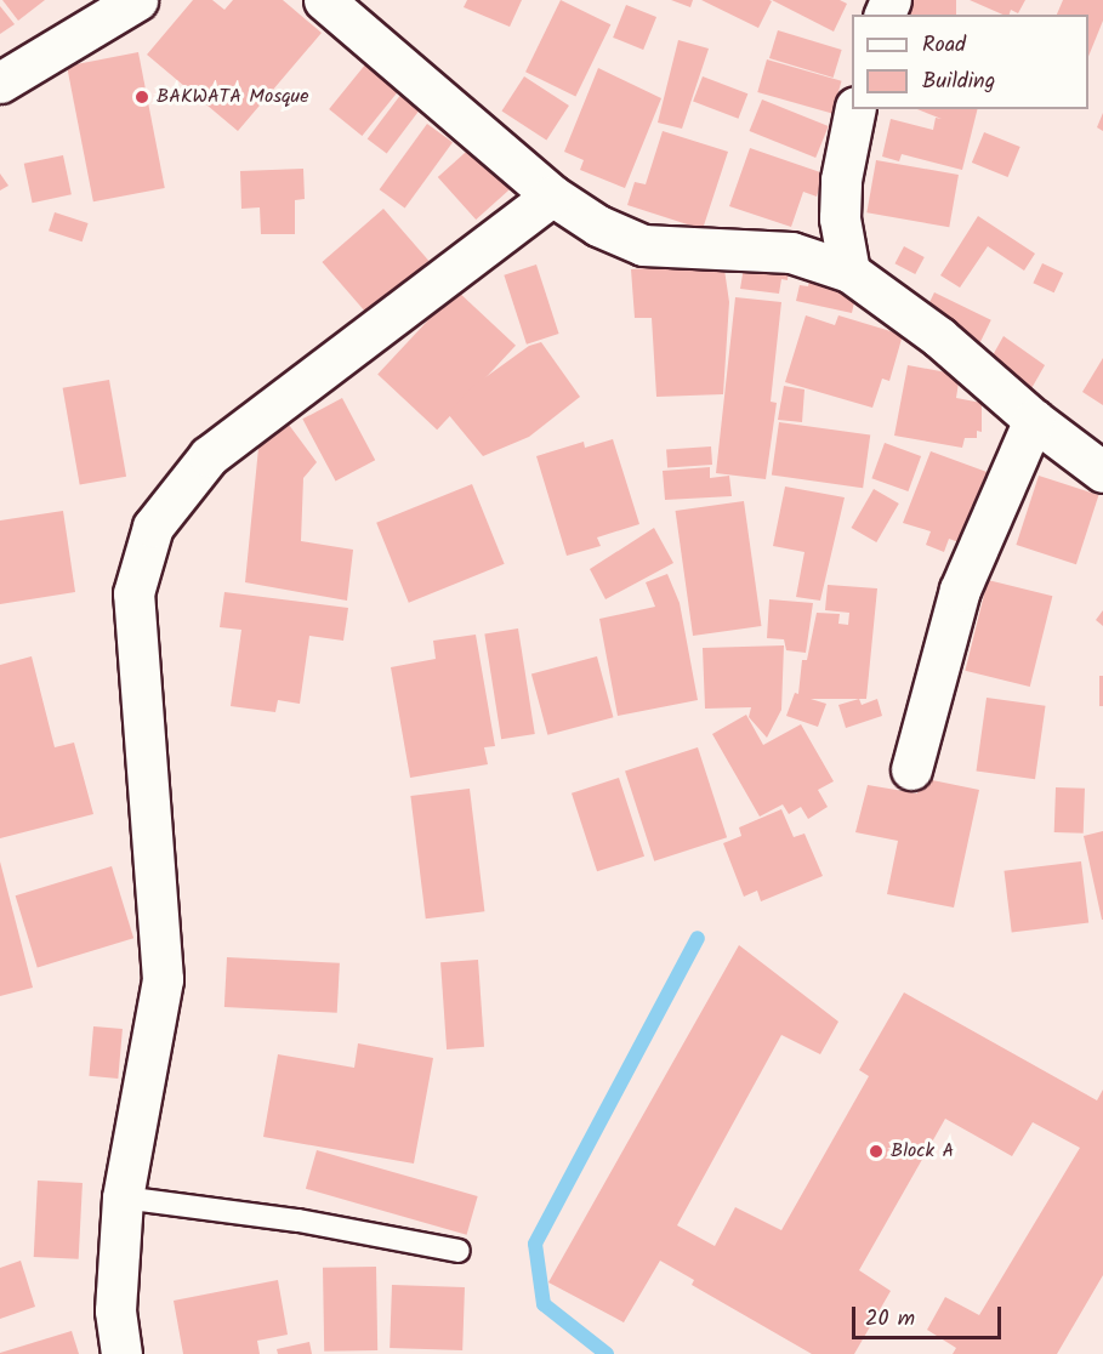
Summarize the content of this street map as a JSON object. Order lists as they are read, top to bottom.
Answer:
{
  "places": ["BAKWATA Mosque", "Block A"],
  "legend": ["Road", "Building"],
  "scale_bar": "20 m"
}
